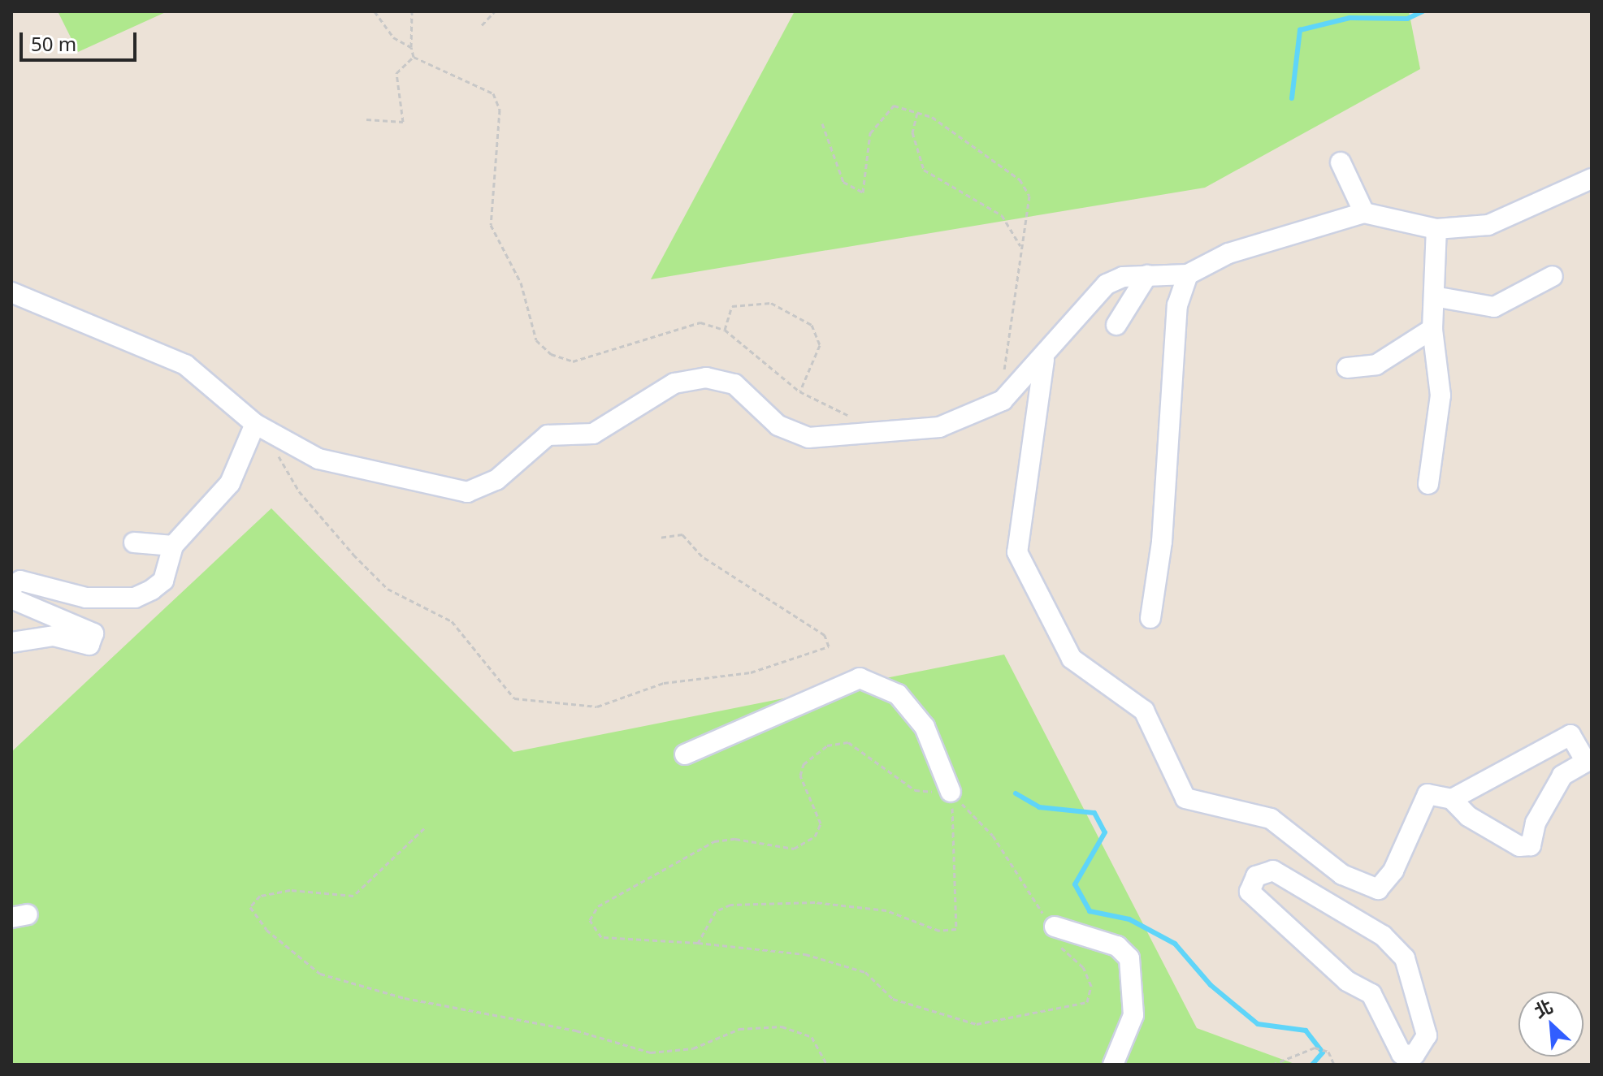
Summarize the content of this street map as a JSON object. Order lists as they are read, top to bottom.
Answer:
{
  "scale_bar": "50 m",
  "north": "top left"
}
